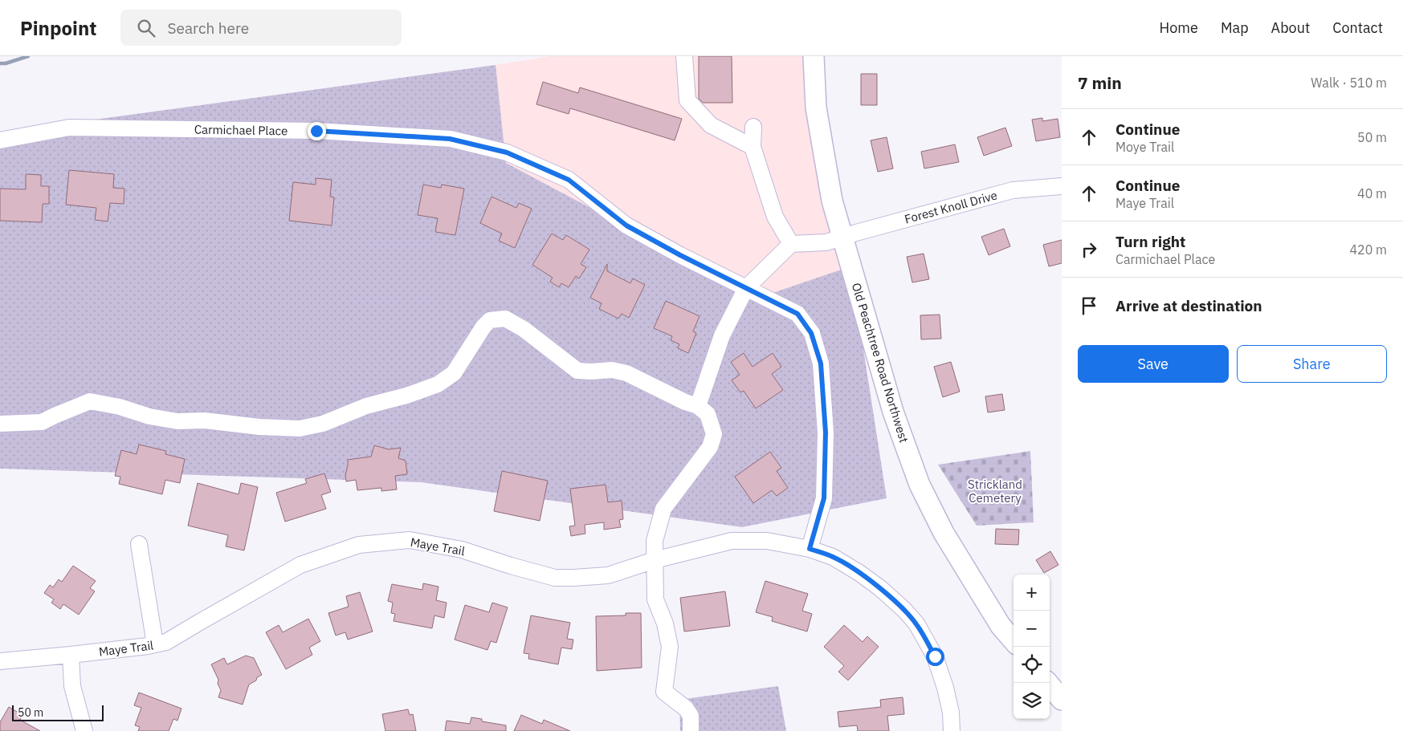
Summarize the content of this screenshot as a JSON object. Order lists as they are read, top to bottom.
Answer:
{
  "streets": {
    "main road": ["Old Peachtree Road Northwest"],
    "street": ["Carmichael Place", "Forest Knoll Drive", "Maye Trail"]
  },
  "crossings": [
    ["Carmichael Place", "Maye Trail"],
    ["Forest Knoll Drive", "Old Peachtree Road Northwest"]
  ],
  "parks": ["Strickland Cemetery"],
  "scale_bar": "50 m",
  "page": {
    "header": "Pinpoint",
    "search": "Search here",
    "nav": [
      "Home",
      "Map",
      "About",
      "Contact"
    ],
    "heading": ["7 min", "Walk · 510 m"],
    "list": [
      ["Continue", "Moye Trail", "50 m"],
      ["Continue", "Maye Trail", "40 m"],
      ["Turn right", "Carmichael Place", "420 m"],
      "Arrive at destination"
    ],
    "buttons": ["Save", "Share"],
    "map_buttons": ["+", "−"],
    "scale": "50 m"
  }
}
